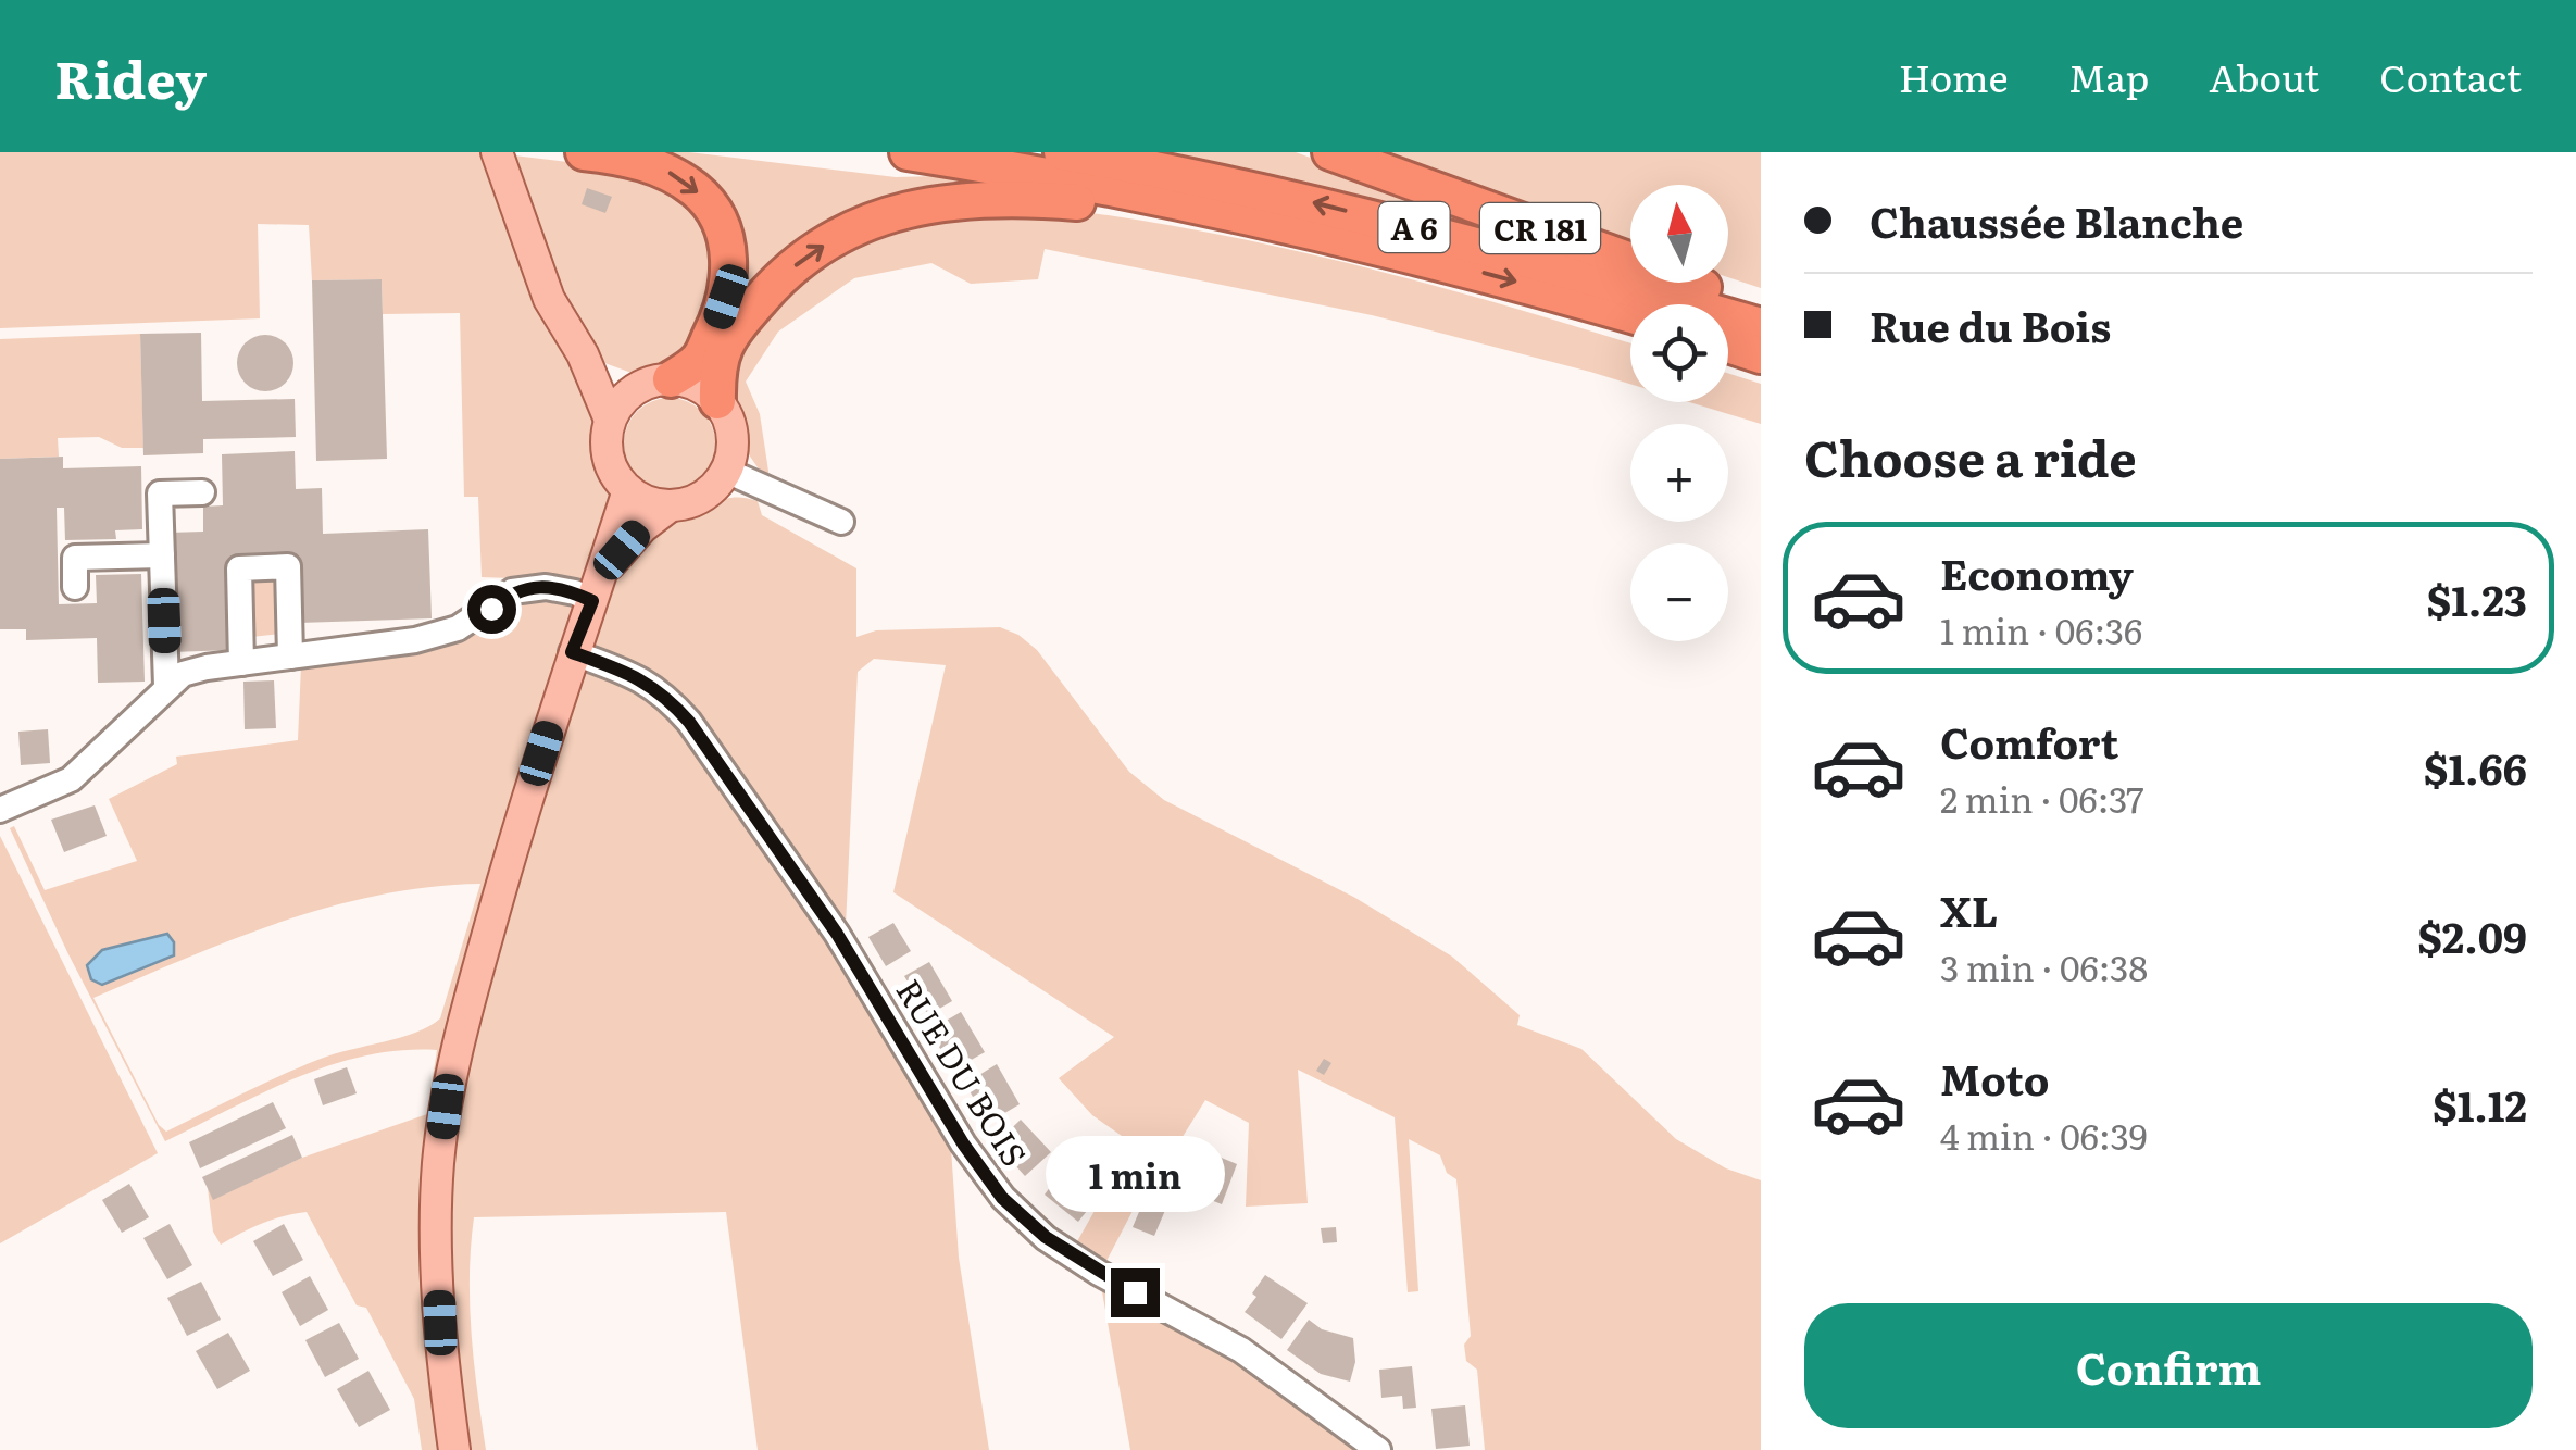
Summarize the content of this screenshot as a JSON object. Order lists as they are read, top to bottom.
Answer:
{
  "streets": {
    "highway": ["A 6", "CR 181"],
    "street": ["RUE DU BOIS"]
  },
  "north": "top",
  "page": {
    "header": "Ridey",
    "nav": [
      "Home",
      "Map",
      "About",
      "Contact"
    ],
    "banner": ["Chaussée Blanche", "Rue du Bois"],
    "map_buttons": ["+", "−"],
    "heading": "Choose a ride",
    "list": [
      {
        "name": "Economy",
        "note": "1 min · 06:36",
        "value": "$1.23"
      },
      {
        "name": "Comfort",
        "note": "2 min · 06:37",
        "value": "$1.66"
      },
      {
        "name": "XL",
        "note": "3 min · 06:38",
        "value": "$2.09"
      },
      {
        "name": "Moto",
        "note": "4 min · 06:39",
        "value": "$1.12"
      }
    ],
    "bubble": "1 min",
    "buttons": "Confirm"
  }
}
